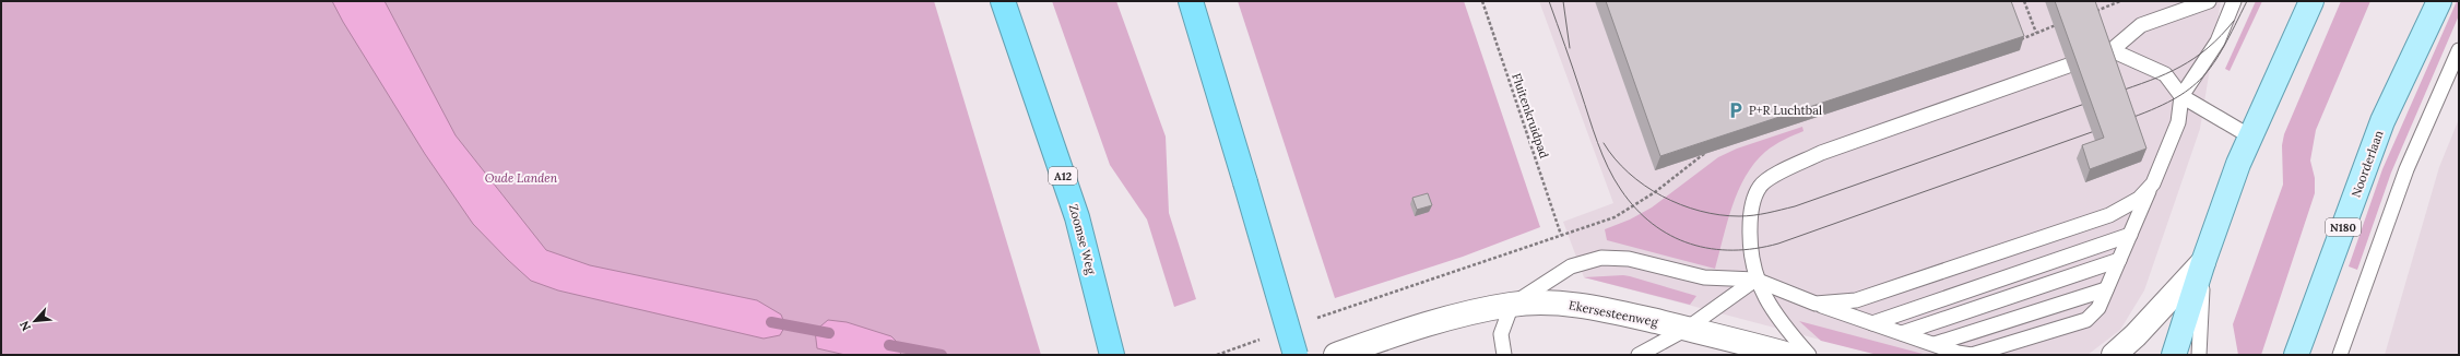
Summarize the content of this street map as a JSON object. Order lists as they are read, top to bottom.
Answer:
{
  "streets": {
    "highway": ["A12", "Zoomse Weg"],
    "main road": ["Noorderlaan", "N180", "Ekersesteenweg"],
    "path": ["Fluitenkruidpad"]
  },
  "parks": ["Oude Landen"],
  "places": {
    "parking": ["P+R Luchtbal"]
  },
  "north": "bottom left"
}
